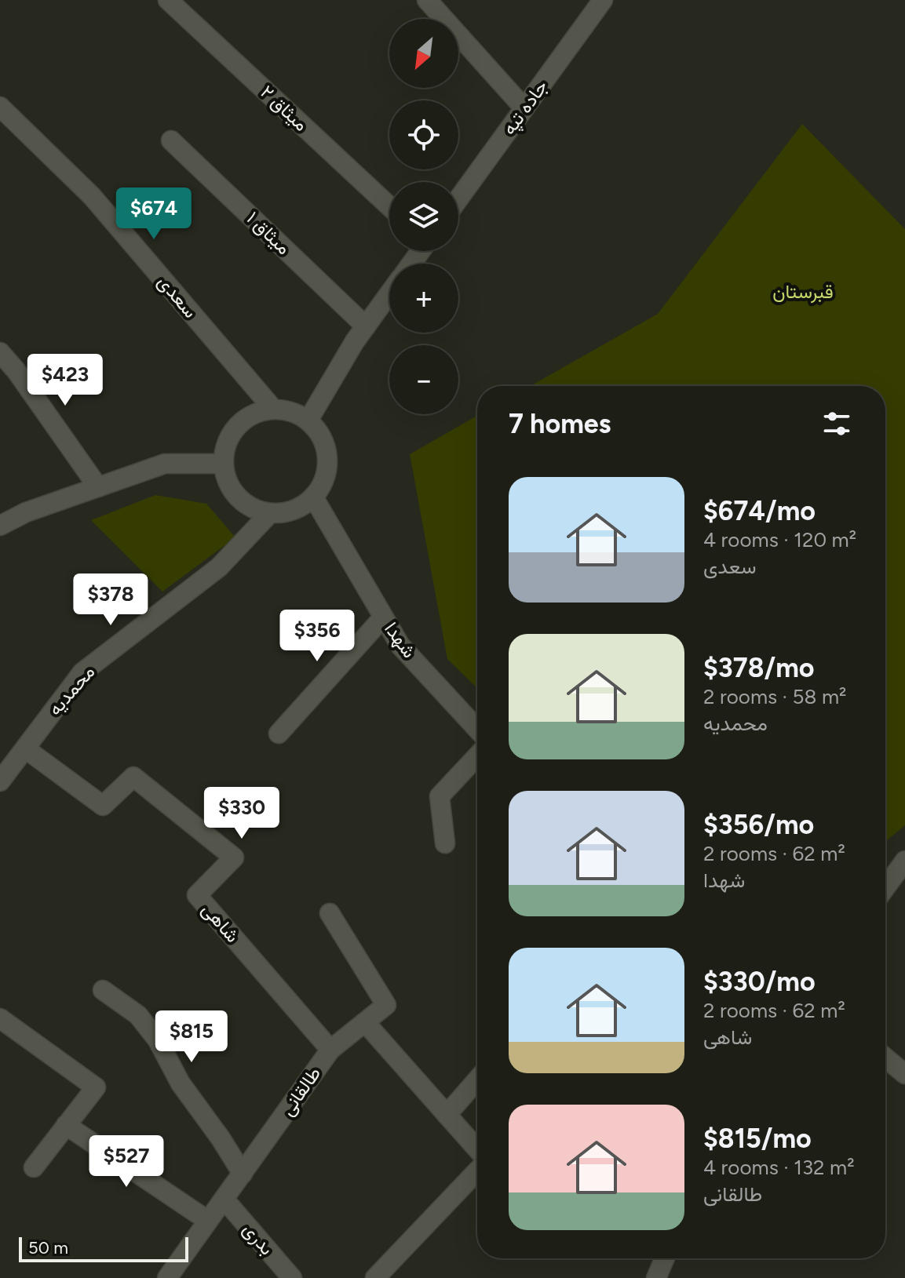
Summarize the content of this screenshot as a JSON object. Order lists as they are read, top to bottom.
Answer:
{
  "streets": {
    "street": [
      "جاده تپه",
      "میثاق ۲",
      "میثاق ۱",
      "سعدی",
      "شهدا",
      "محمدیه",
      "شاهی",
      "طالقانی",
      "بدری"
    ]
  },
  "crossings": [
    ["سعدی", "شهدا"],
    ["سعدی", "محمدیه"],
    ["شهدا", "محمدیه"],
    ["محمدیه", "شاهی"],
    ["شاهی", "طالقانی"],
    ["طالقانی", "بدری"]
  ],
  "parks": ["قبرستان"],
  "scale_bar": "50 m",
  "north": "bottom left",
  "page": {
    "map_buttons": ["+", "−"],
    "price": [
      "$674",
      "$423",
      "$378",
      "$356",
      "$330",
      "$815",
      "$527"
    ],
    "heading": "7 homes",
    "list": [
      {
        "name": "$674/mo",
        "note": "4 rooms · 120 m² · سعدی"
      },
      {
        "name": "$378/mo",
        "note": "2 rooms · 58 m² · محمدیه"
      },
      {
        "name": "$356/mo",
        "note": "2 rooms · 62 m² · شهدا"
      },
      {
        "name": "$330/mo",
        "note": "2 rooms · 62 m² · شاهی"
      },
      {
        "name": "$815/mo",
        "note": "4 rooms · 132 m² · طالقانی"
      }
    ],
    "scale": "50 m"
  }
}
